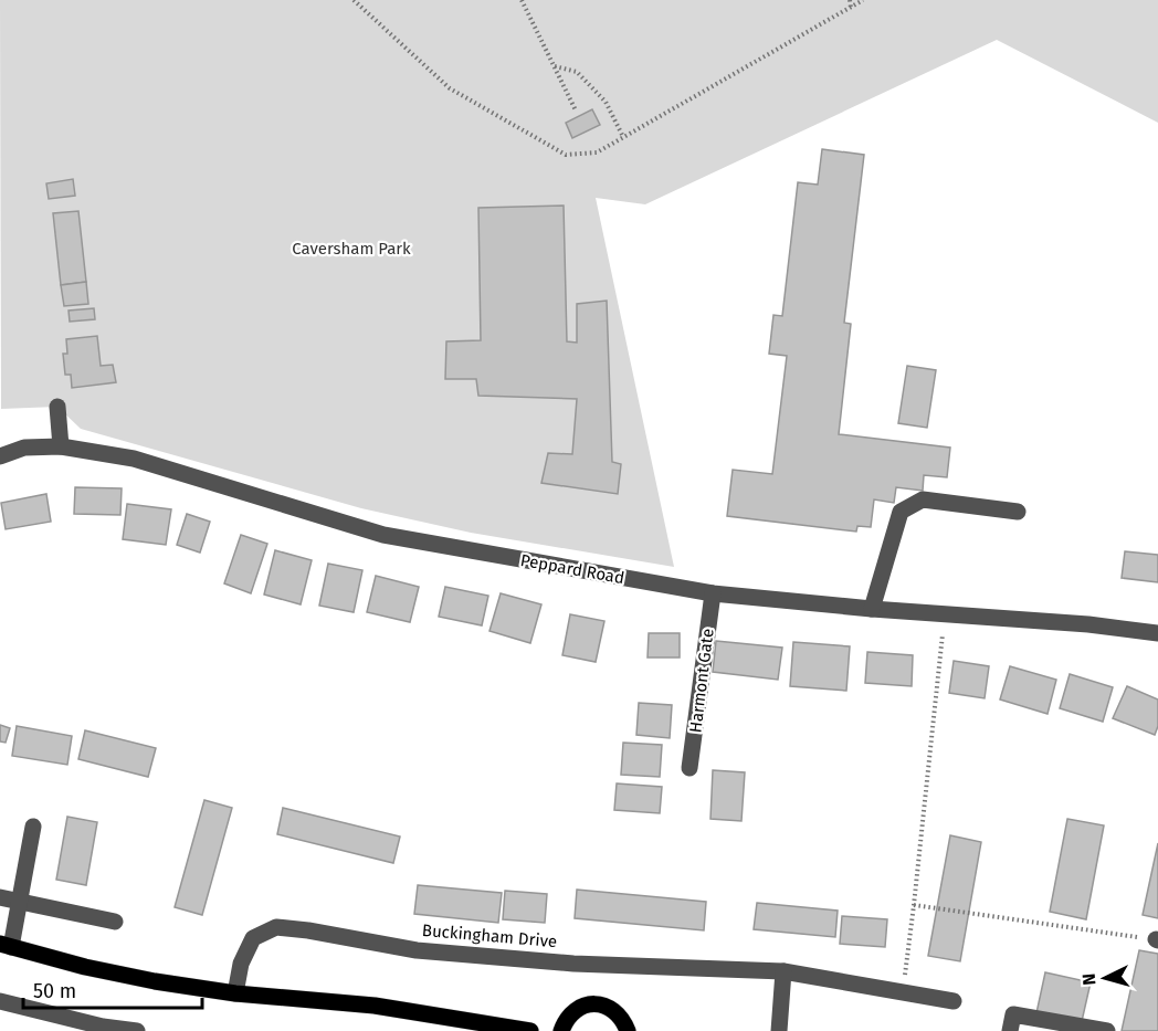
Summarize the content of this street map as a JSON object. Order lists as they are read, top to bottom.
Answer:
{
  "streets": {
    "street": ["Peppard Road", "Harmont Gate", "Buckingham Drive"]
  },
  "crossings": [
    ["Peppard Road", "Harmont Gate"]
  ],
  "parks": ["Caversham Park"],
  "scale_bar": "50 m",
  "north": "left"
}
